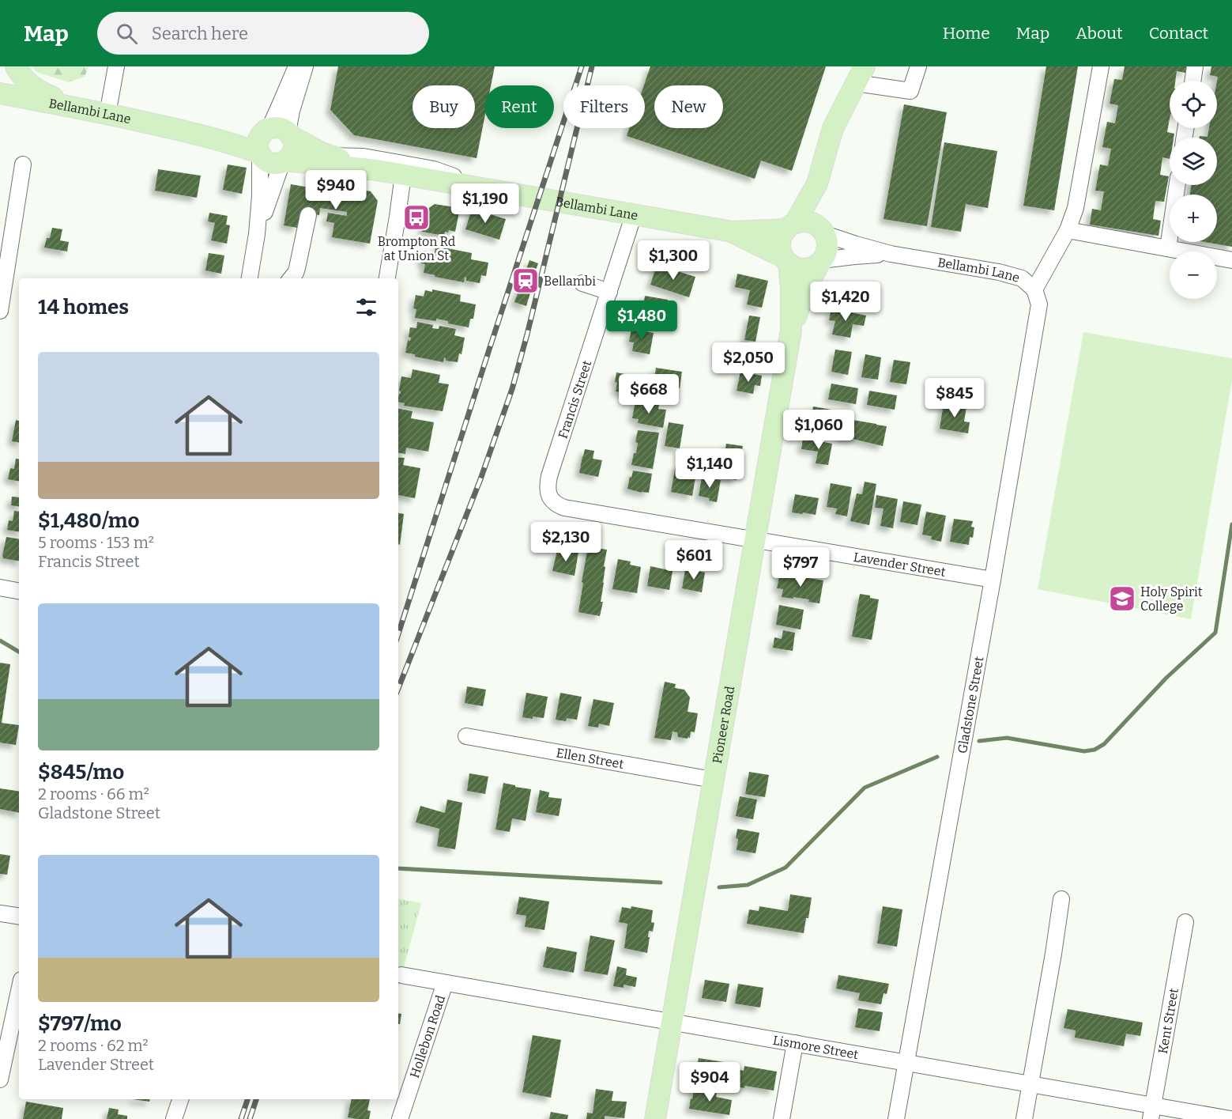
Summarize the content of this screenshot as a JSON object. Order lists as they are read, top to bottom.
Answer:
{
  "streets": {
    "main road": ["Bellambi Lane", "Pioneer Road"],
    "street": [
      "Francis Street",
      "Lavender Street",
      "Gladstone Street",
      "Ellen Street",
      "Kent Street",
      "Hollebon Road",
      "Lismore Street"
    ]
  },
  "crossings": [
    ["Bellambi Lane", "Francis Street"],
    ["Bellambi Lane", "Gladstone Street"],
    ["Bellambi Lane", "Pioneer Road"],
    ["Francis Street", "Lavender Street"],
    ["Lavender Street", "Gladstone Street"],
    ["Lavender Street", "Pioneer Road"],
    ["Gladstone Street", "Lismore Street"],
    ["Pioneer Road", "Ellen Street"],
    ["Pioneer Road", "Lismore Street"],
    ["Kent Street", "Lismore Street"],
    ["Hollebon Road", "Lismore Street"]
  ],
  "places": {
    "bus stop": ["Brompton Rd at Union St"],
    "station": ["Bellambi"],
    "school or university": ["Holy Spirit College"]
  },
  "page": {
    "header": "Map",
    "search": "Search here",
    "nav": [
      "Home",
      "Map",
      "About",
      "Contact"
    ],
    "map_buttons": ["+", "−"],
    "chip": [
      "Buy",
      "Rent",
      "Filters",
      "New"
    ],
    "price": [
      "$940",
      "$1,190",
      "$1,300",
      "$1,420",
      "$1,480",
      "$2,050",
      "$668",
      "$845",
      "$1,060",
      "$1,140",
      "$2,130",
      "$601",
      "$797",
      "$904"
    ],
    "heading": "14 homes",
    "list": [
      {
        "name": "$1,480/mo",
        "note": "5 rooms · 153 m² · Francis Street"
      },
      {
        "name": "$845/mo",
        "note": "2 rooms · 66 m² · Gladstone Street"
      },
      {
        "name": "$797/mo",
        "note": "2 rooms · 62 m² · Lavender Street"
      }
    ]
  }
}
